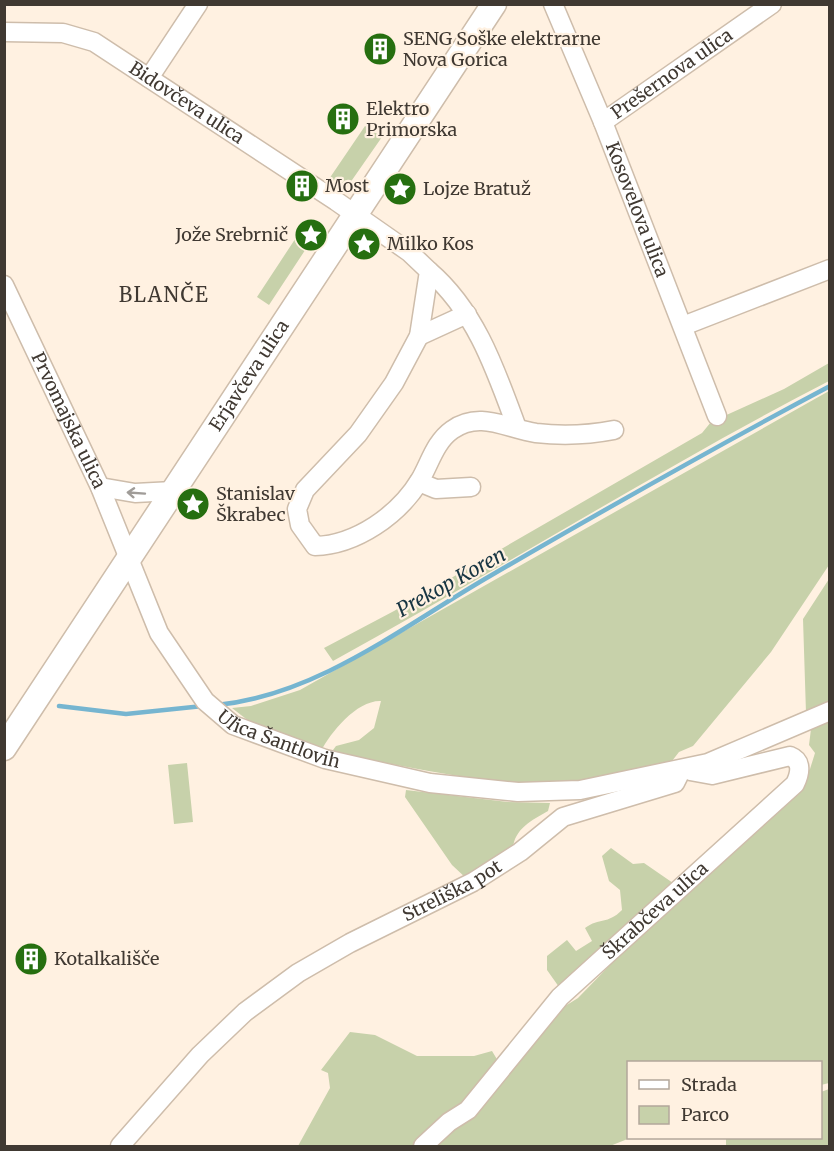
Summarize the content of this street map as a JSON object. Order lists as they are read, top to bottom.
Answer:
{
  "streets": {
    "main road": ["Erjavčeva ulica"],
    "street": [
      "Prešernova ulica",
      "Bidovčeva ulica",
      "Kosovelova ulica",
      "Prvomajska ulica",
      "Ulica Šantlovih",
      "Streliška pot",
      "Škrabčeva ulica"
    ]
  },
  "crossings": [
    ["Prešernova ulica", "Kosovelova ulica"],
    ["Bidovčeva ulica", "Erjavčeva ulica"],
    ["Erjavčeva ulica", "Prvomajska ulica"],
    ["Erjavčeva ulica", "Ulica Šantlovih"],
    ["Prvomajska ulica", "Ulica Šantlovih"],
    ["Ulica Šantlovih", "Streliška pot"],
    ["Ulica Šantlovih", "Škrabčeva ulica"],
    ["Streliška pot", "Škrabčeva ulica"]
  ],
  "districts": ["BLANČE"],
  "water": ["Prekop Koren"],
  "places": {
    "building": [
      "SENG Soške elektrarne Nova Gorica",
      "Elektro Primorska",
      "Most",
      "Kotalkališče"
    ],
    "place": [
      "Lojze Bratuž",
      "Jože Srebrnič",
      "Milko Kos",
      "Stanislav Škrabec"
    ]
  },
  "legend": ["Strada", "Parco"]
}
